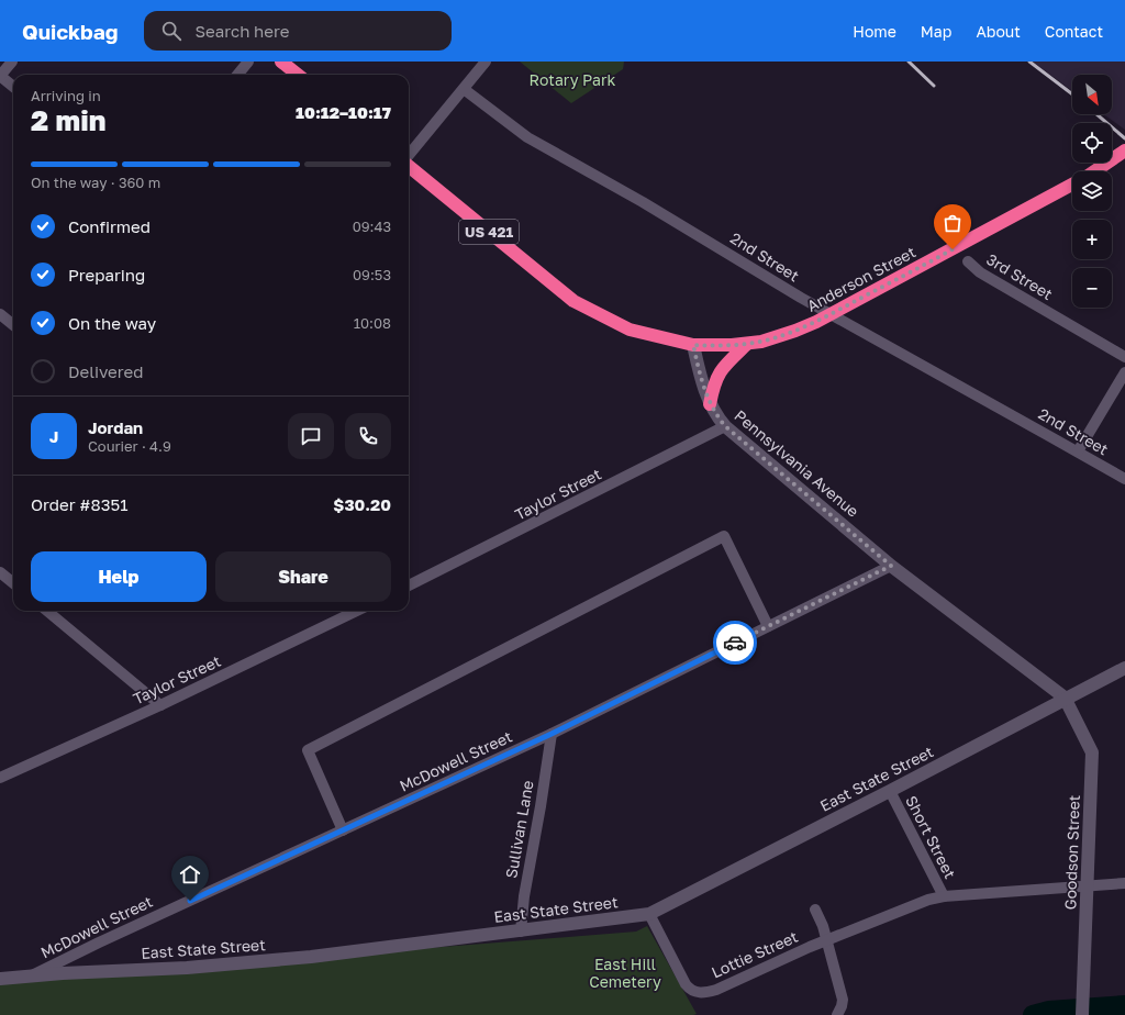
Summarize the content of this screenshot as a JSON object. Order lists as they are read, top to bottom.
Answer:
{
  "streets": {
    "highway": ["US 421", "Anderson Street"],
    "street": [
      "2nd Street",
      "3rd Street",
      "Pennsylvania Avenue",
      "Taylor Street",
      "McDowell Street",
      "East State Street",
      "Sullivan Lane",
      "Short Street",
      "Goodson Street",
      "Lottie Street"
    ]
  },
  "crossings": [
    ["US 421", "Anderson Street"],
    ["US 421", "Pennsylvania Avenue"],
    ["Anderson Street", "Pennsylvania Avenue"],
    ["Pennsylvania Avenue", "Taylor Street"],
    ["Pennsylvania Avenue", "McDowell Street"],
    ["Pennsylvania Avenue", "East State Street"],
    ["Pennsylvania Avenue", "Goodson Street"],
    ["McDowell Street", "East State Street"],
    ["McDowell Street", "Sullivan Lane"],
    ["East State Street", "Sullivan Lane"],
    ["East State Street", "Short Street"],
    ["East State Street", "Goodson Street"],
    ["East State Street", "Lottie Street"],
    ["Short Street", "Lottie Street"],
    ["Goodson Street", "Lottie Street"]
  ],
  "parks": ["Rotary Park", "East Hill Cemetery"],
  "north": "bottom right",
  "page": {
    "header": "Quickbag",
    "search": "Search here",
    "nav": [
      "Home",
      "Map",
      "About",
      "Contact"
    ],
    "map_buttons": ["+", "−"],
    "heading": ["2 min", "Arriving in", "10:12–10:17"],
    "panel": [
      "Jordan",
      "Courier · 4.9",
      "Order #8351",
      "$30.20"
    ],
    "bar": "On the way · 360 m",
    "list": [
      ["Confirmed", "09:43"],
      ["Preparing", "09:53"],
      ["On the way", "10:08"],
      "Delivered"
    ],
    "round": "J",
    "buttons": ["Help", "Share"]
  }
}
